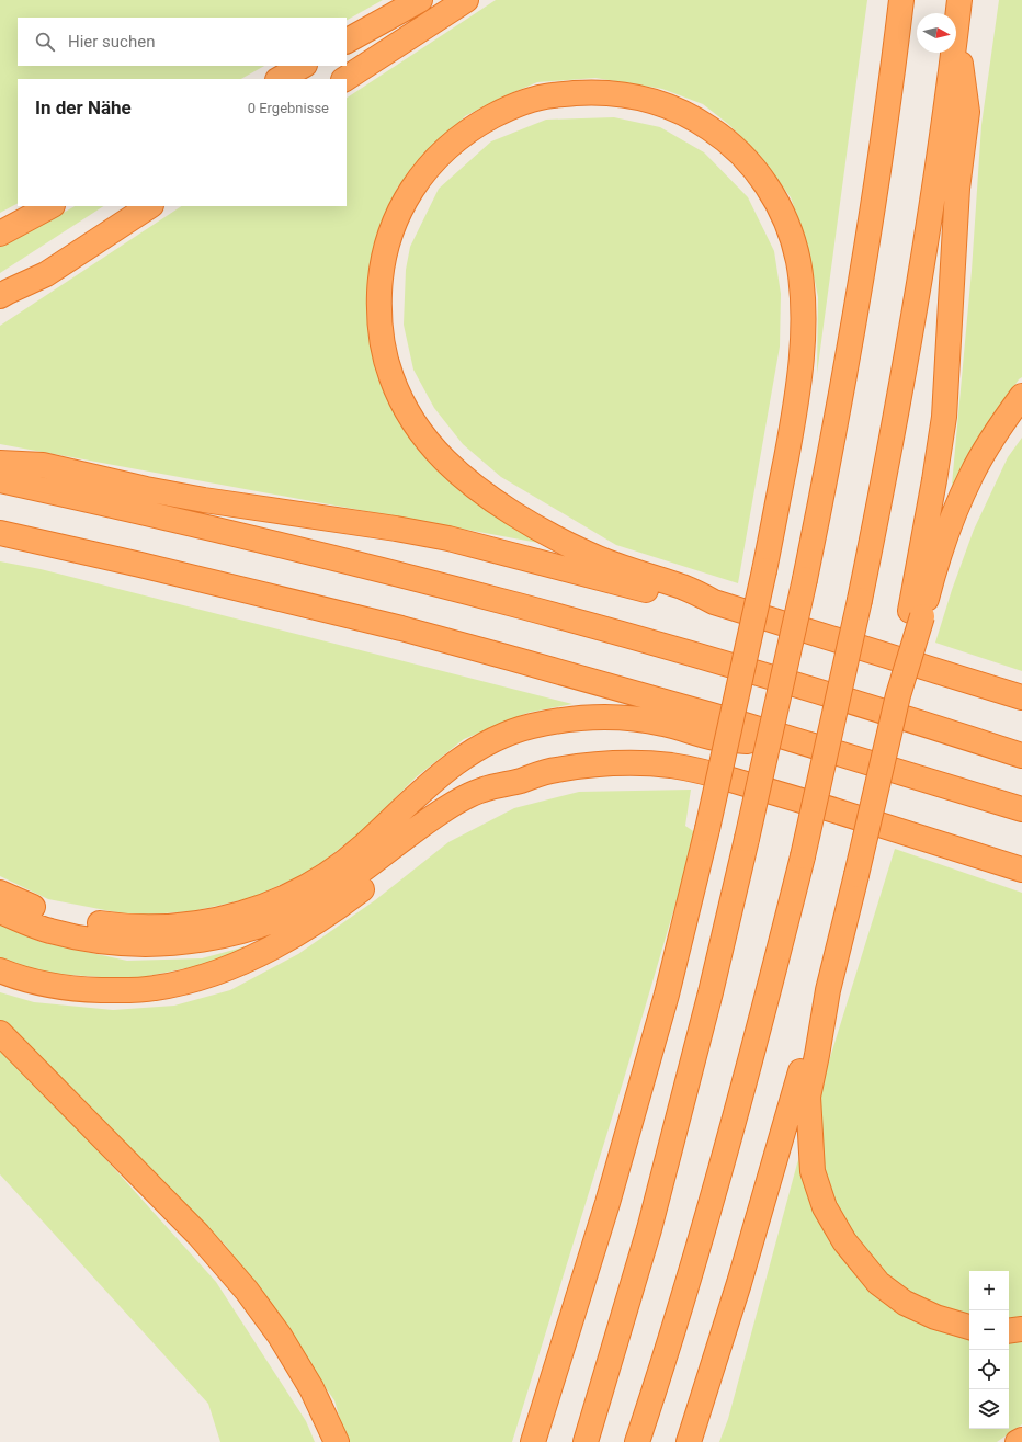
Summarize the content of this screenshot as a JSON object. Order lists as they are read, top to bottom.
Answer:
{
  "north": "right",
  "page": {
    "search": "Hier suchen",
    "heading": ["In der Nähe", "0 Ergebnisse"],
    "map_buttons": ["+", "−"]
  }
}
